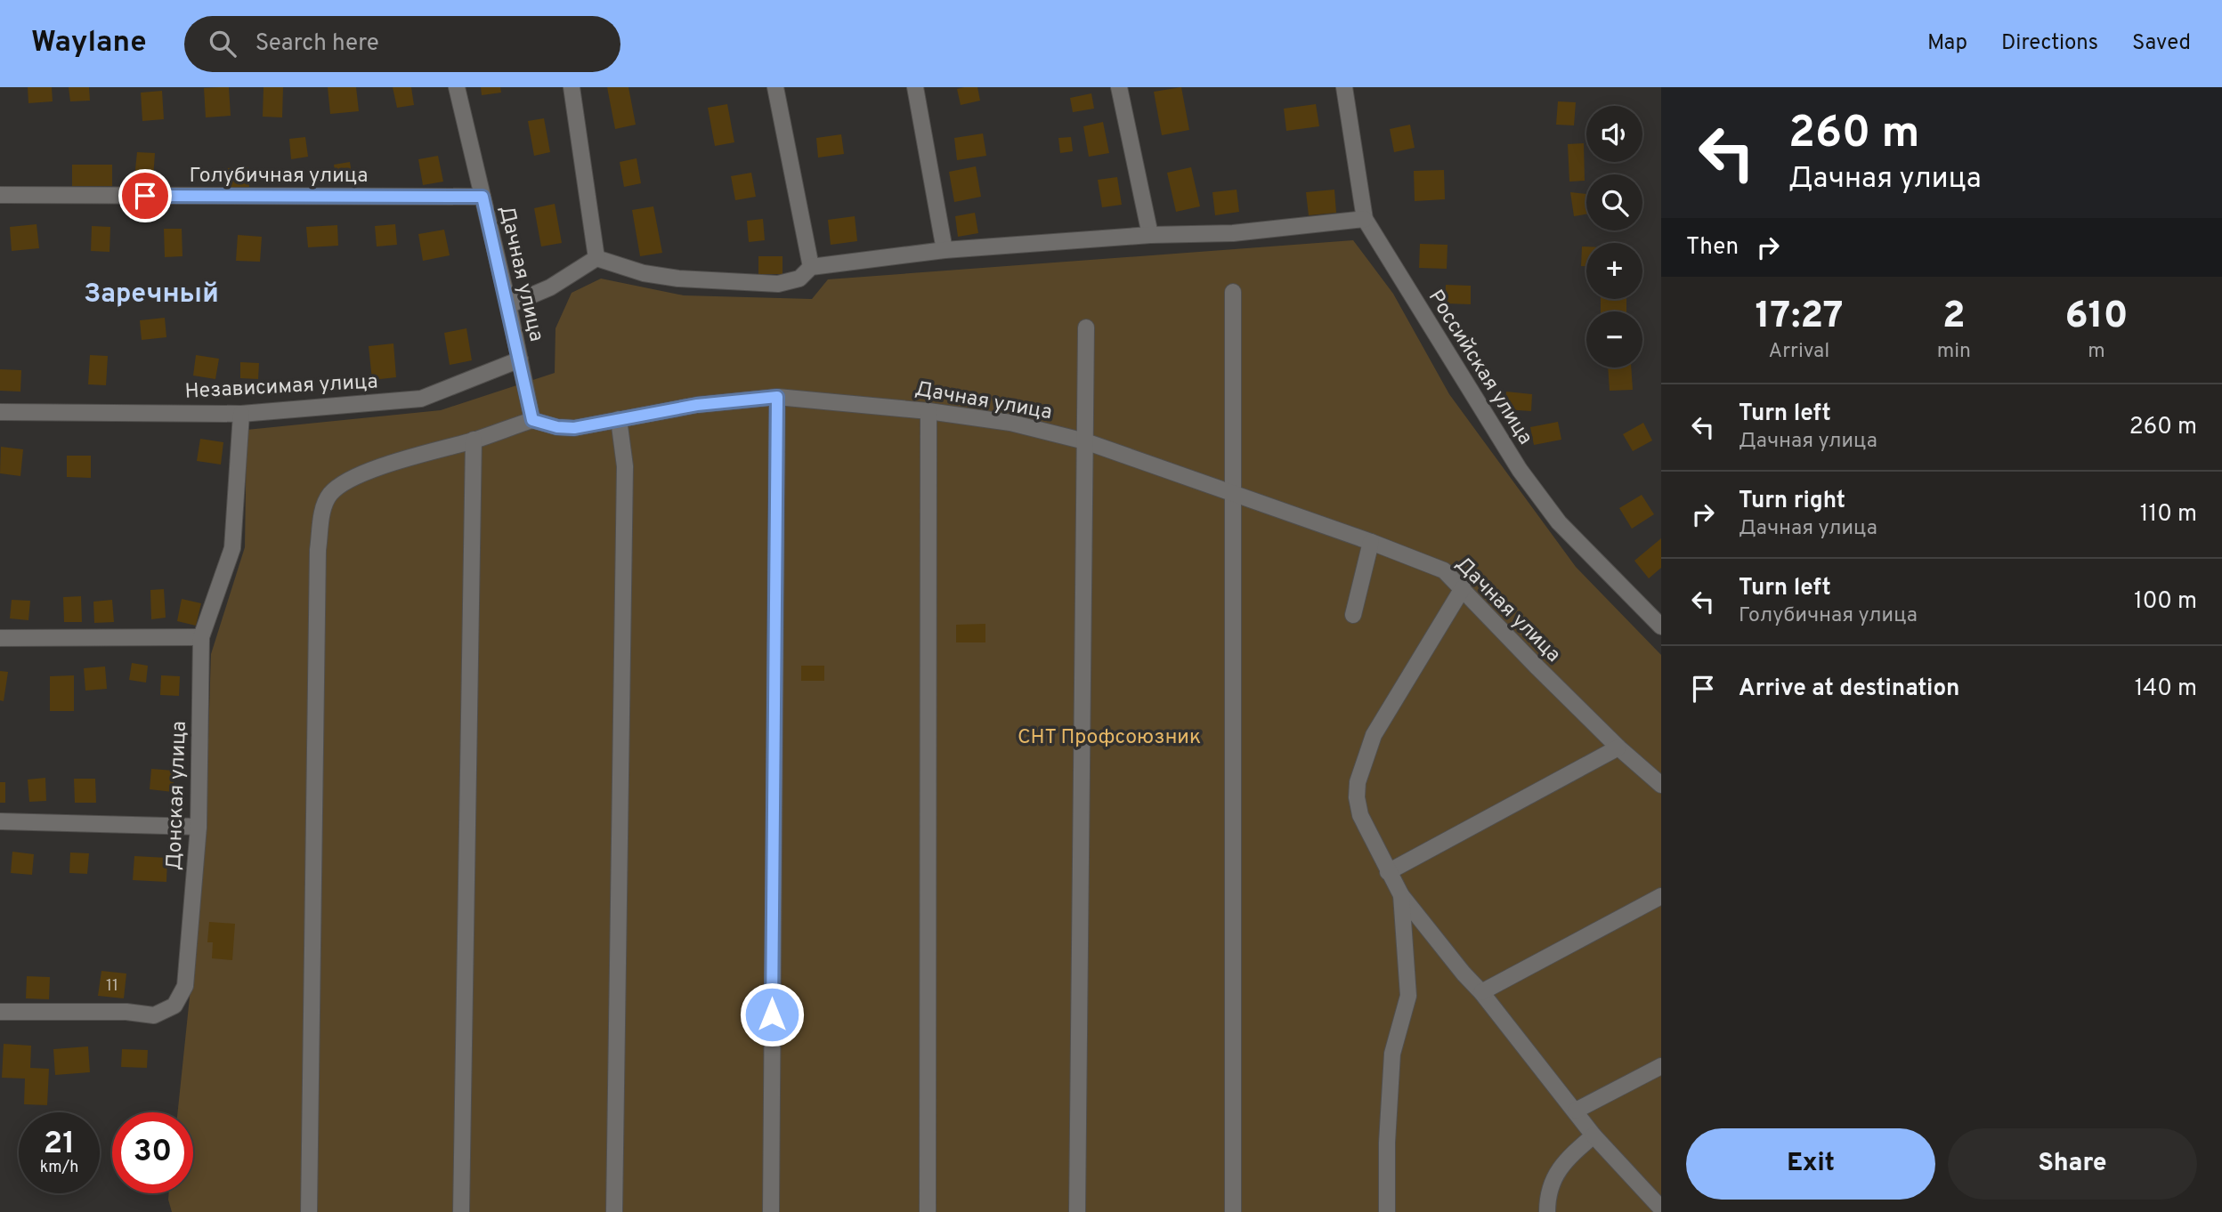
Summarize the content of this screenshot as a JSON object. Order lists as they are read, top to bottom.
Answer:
{
  "streets": {
    "street": [
      "Голубичная улица",
      "Дачная улица",
      "Российская улица",
      "Независимая улица",
      "Донская улица"
    ]
  },
  "crossings": [
    ["Голубичная улица", "Дачная улица"],
    ["Дачная улица", "Независимая улица"],
    ["Независимая улица", "Донская улица"]
  ],
  "districts": ["Заречный"],
  "parks": ["СНТ Профсоюзник"],
  "house_numbers": ["11"],
  "page": {
    "header": "Waylane",
    "search": "Search here",
    "nav": ["Map", "Directions", "Saved"],
    "turn": ["260 m", "Дачная улица"],
    "map_buttons": ["+", "−"],
    "then": "Then",
    "eta": [
      "17:27",
      "Arrival",
      "2",
      "min",
      "610",
      "m"
    ],
    "list": [
      {
        "name": "Turn left",
        "note": "Дачная улица",
        "value": "260 m"
      },
      {
        "name": "Turn right",
        "note": "Дачная улица",
        "value": "110 m"
      },
      {
        "name": "Turn left",
        "note": "Голубичная улица",
        "value": "100 m"
      },
      {
        "name": "Arrive at destination",
        "value": "140 m"
      }
    ],
    "speed": "21 km/h",
    "limit": "30",
    "buttons": ["Exit", "Share"]
  }
}
